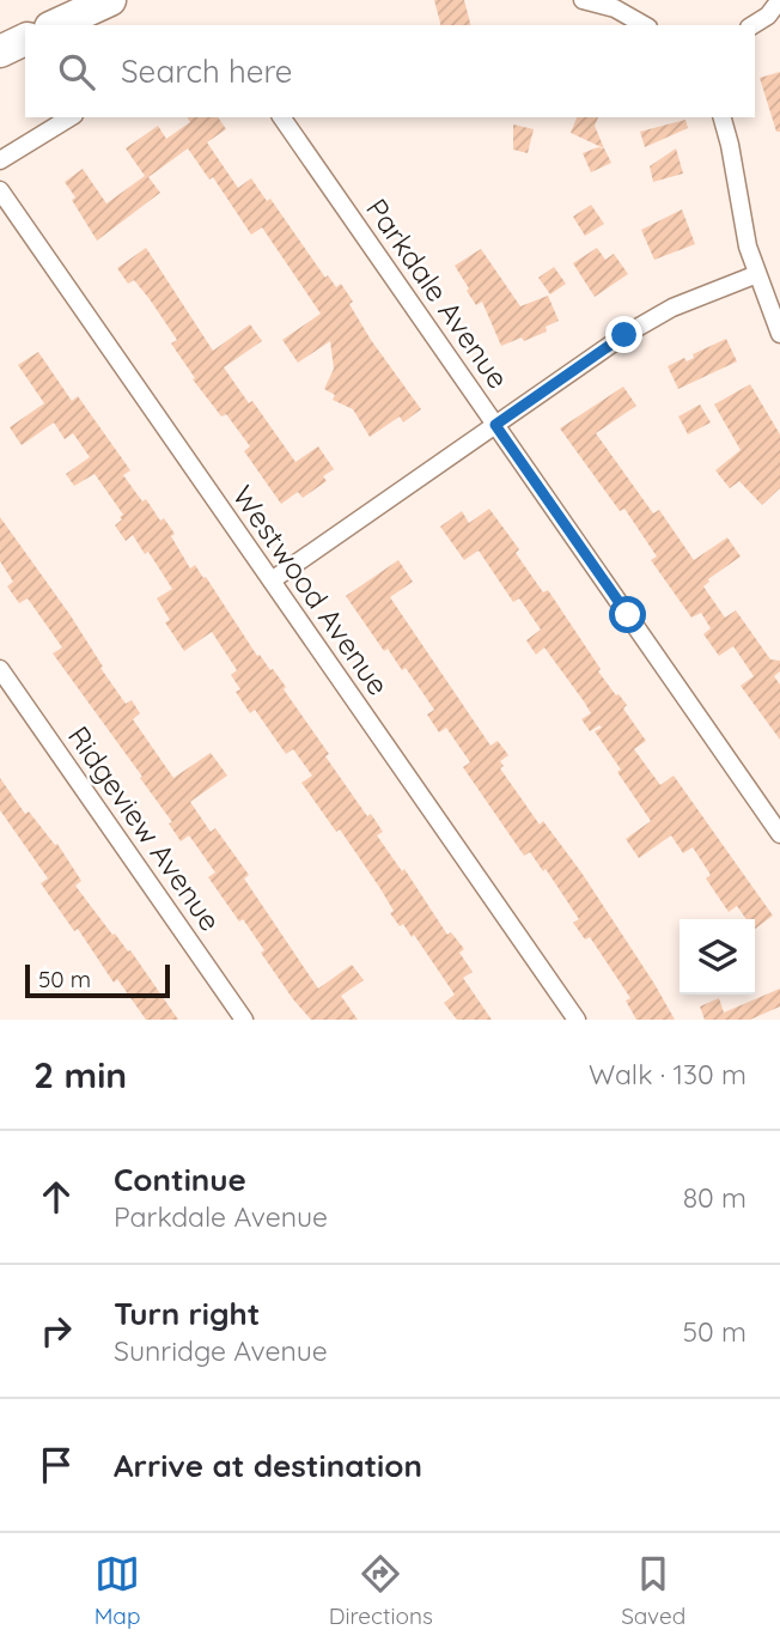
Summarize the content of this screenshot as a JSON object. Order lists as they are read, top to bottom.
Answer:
{
  "streets": {
    "street": ["Parkdale Avenue", "Westwood Avenue", "Ridgeview Avenue"]
  },
  "scale_bar": "50 m",
  "page": {
    "search": "Search here",
    "scale": "50 m",
    "heading": ["2 min", "Walk · 130 m"],
    "list": [
      ["Continue", "Parkdale Avenue", "80 m"],
      ["Turn right", "Sunridge Avenue", "50 m"],
      "Arrive at destination"
    ],
    "nav": ["Map", "Directions", "Saved"]
  }
}
